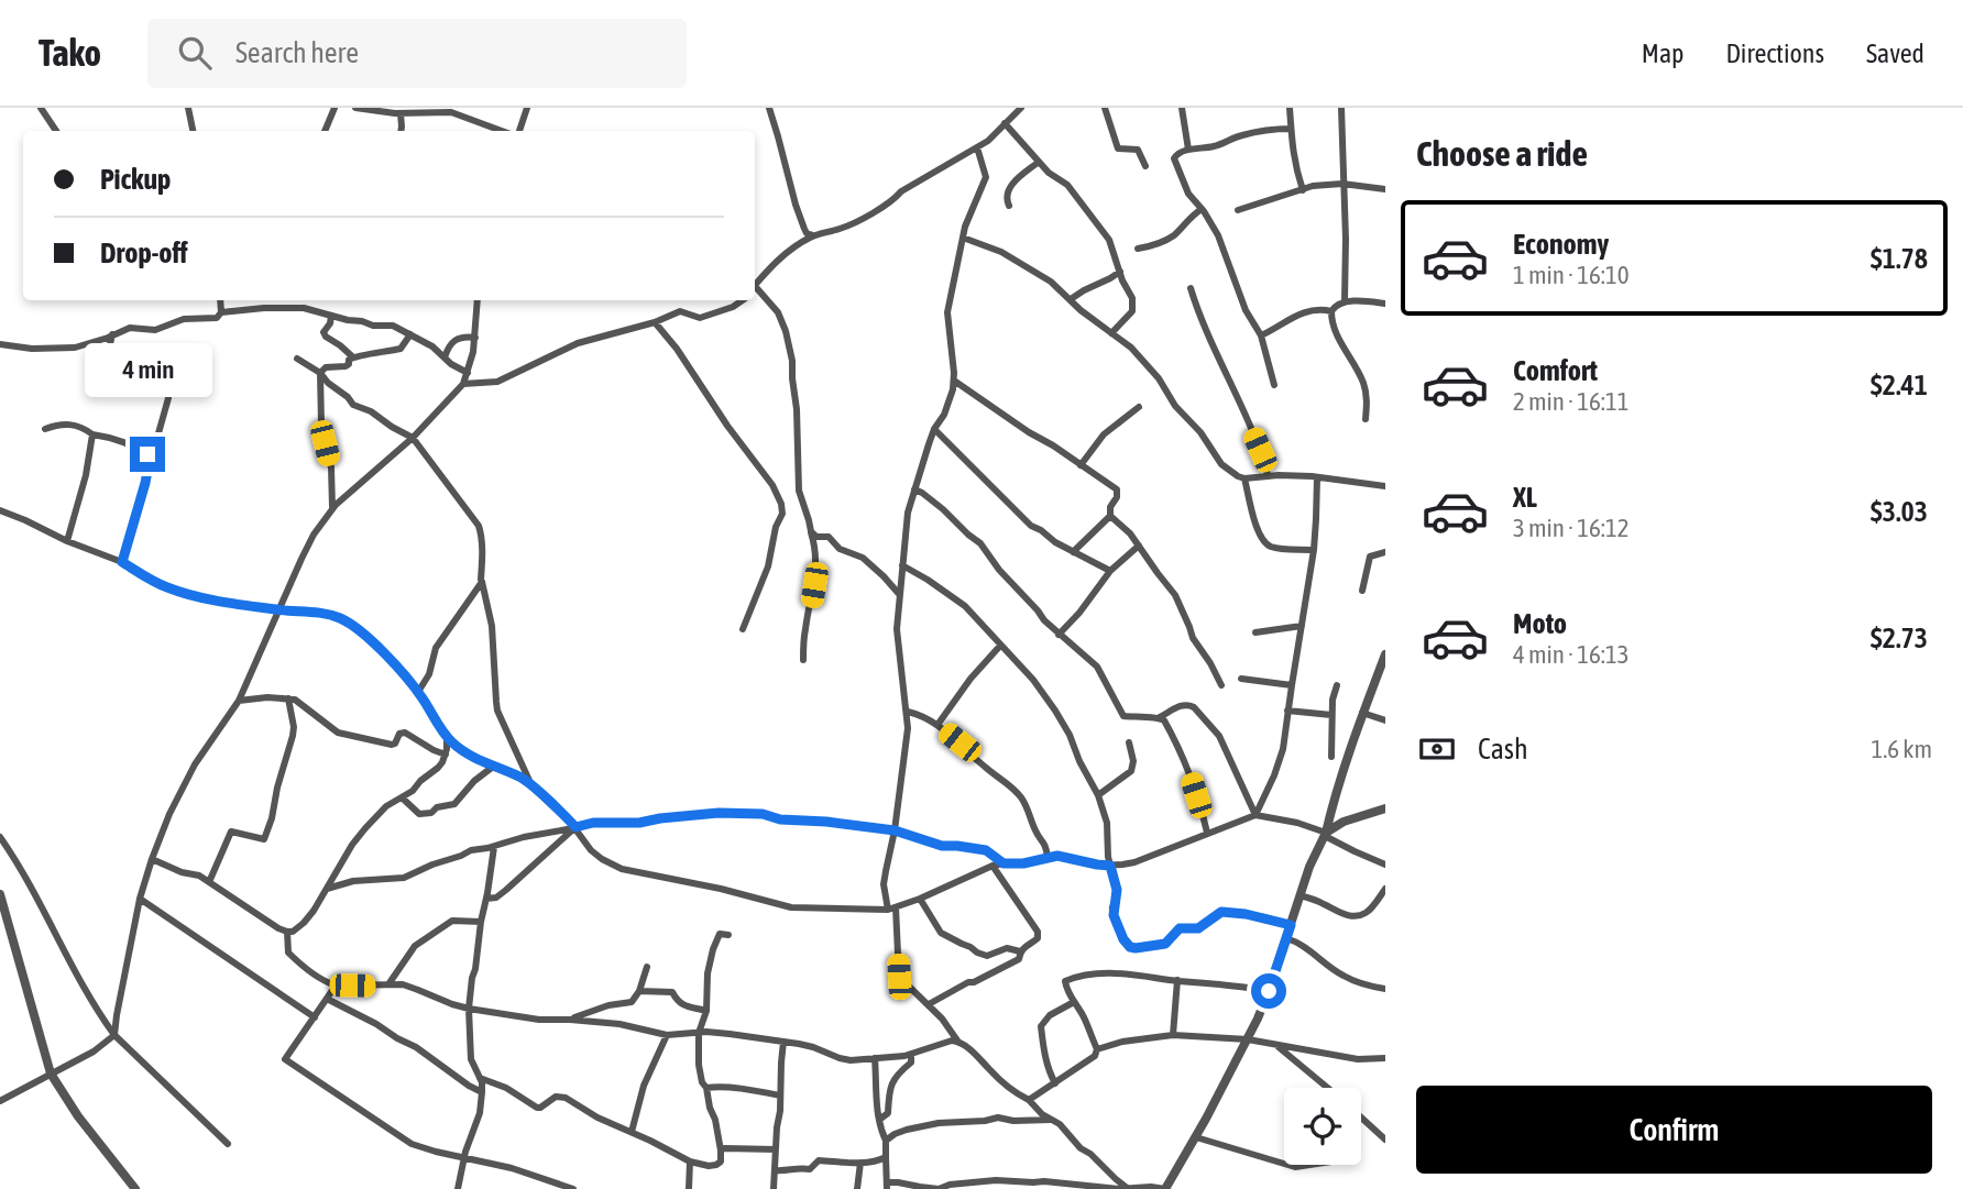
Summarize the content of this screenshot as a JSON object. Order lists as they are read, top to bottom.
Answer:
{
  "page": {
    "header": "Tako",
    "search": "Search here",
    "nav": ["Map", "Directions", "Saved"],
    "heading": "Choose a ride",
    "banner": ["Pickup", "Drop-off"],
    "list": [
      {
        "name": "Economy",
        "note": "1 min · 16:10",
        "value": "$1.78"
      },
      {
        "name": "Comfort",
        "note": "2 min · 16:11",
        "value": "$2.41"
      },
      {
        "name": "XL",
        "note": "3 min · 16:12",
        "value": "$3.03"
      },
      {
        "name": "Moto",
        "note": "4 min · 16:13",
        "value": "$2.73"
      }
    ],
    "bubble": "4 min",
    "pay": ["Cash", "1.6 km"],
    "buttons": "Confirm"
  }
}
